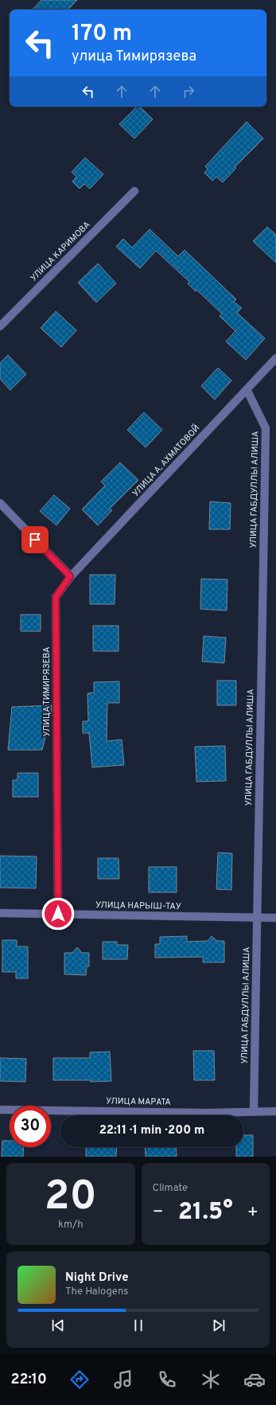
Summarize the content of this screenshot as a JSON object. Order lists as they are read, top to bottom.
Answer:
{
  "streets": {
    "street": [
      "УЛИЦА КАРИМОВА",
      "УЛИЦА А. АХМАТОВОЙ",
      "УЛИЦА ГАБДУЛЛЫ АЛИША",
      "УЛИЦА ТИМИРЯЗЕВА",
      "УЛИЦА НАРЫШ-ТАУ",
      "УЛИЦА МАРАТА"
    ]
  },
  "crossings": [
    ["УЛИЦА А. АХМАТОВОЙ", "УЛИЦА ГАБДУЛЛЫ АЛИША"],
    ["УЛИЦА А. АХМАТОВОЙ", "УЛИЦА ТИМИРЯЗЕВА"],
    ["УЛИЦА ГАБДУЛЛЫ АЛИША", "УЛИЦА НАРЫШ-ТАУ"],
    ["УЛИЦА ГАБДУЛЛЫ АЛИША", "УЛИЦА МАРАТА"],
    ["УЛИЦА ТИМИРЯЗЕВА", "УЛИЦА НАРЫШ-ТАУ"]
  ],
  "page": {
    "turn": ["170 m", "улица Тимирязева"],
    "limit": "30",
    "trip": "22:11 · 1 min · 200 m",
    "tile": [
      ["20", "km/h"],
      "Climate"
    ],
    "heat": ["−", "21.5°", "+"],
    "song": ["Night Drive", "The Halogens"],
    "tabs": "22:10"
  }
}
